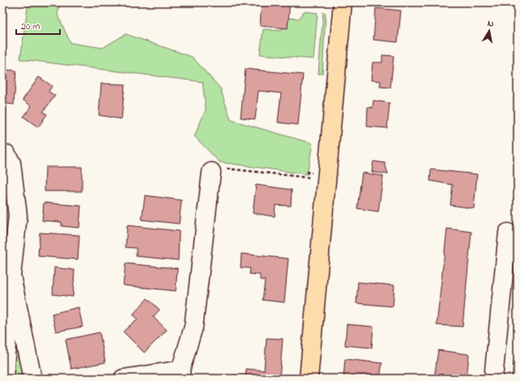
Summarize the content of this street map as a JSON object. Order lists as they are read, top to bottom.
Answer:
{
  "scale_bar": "20 m",
  "north": "top"
}
